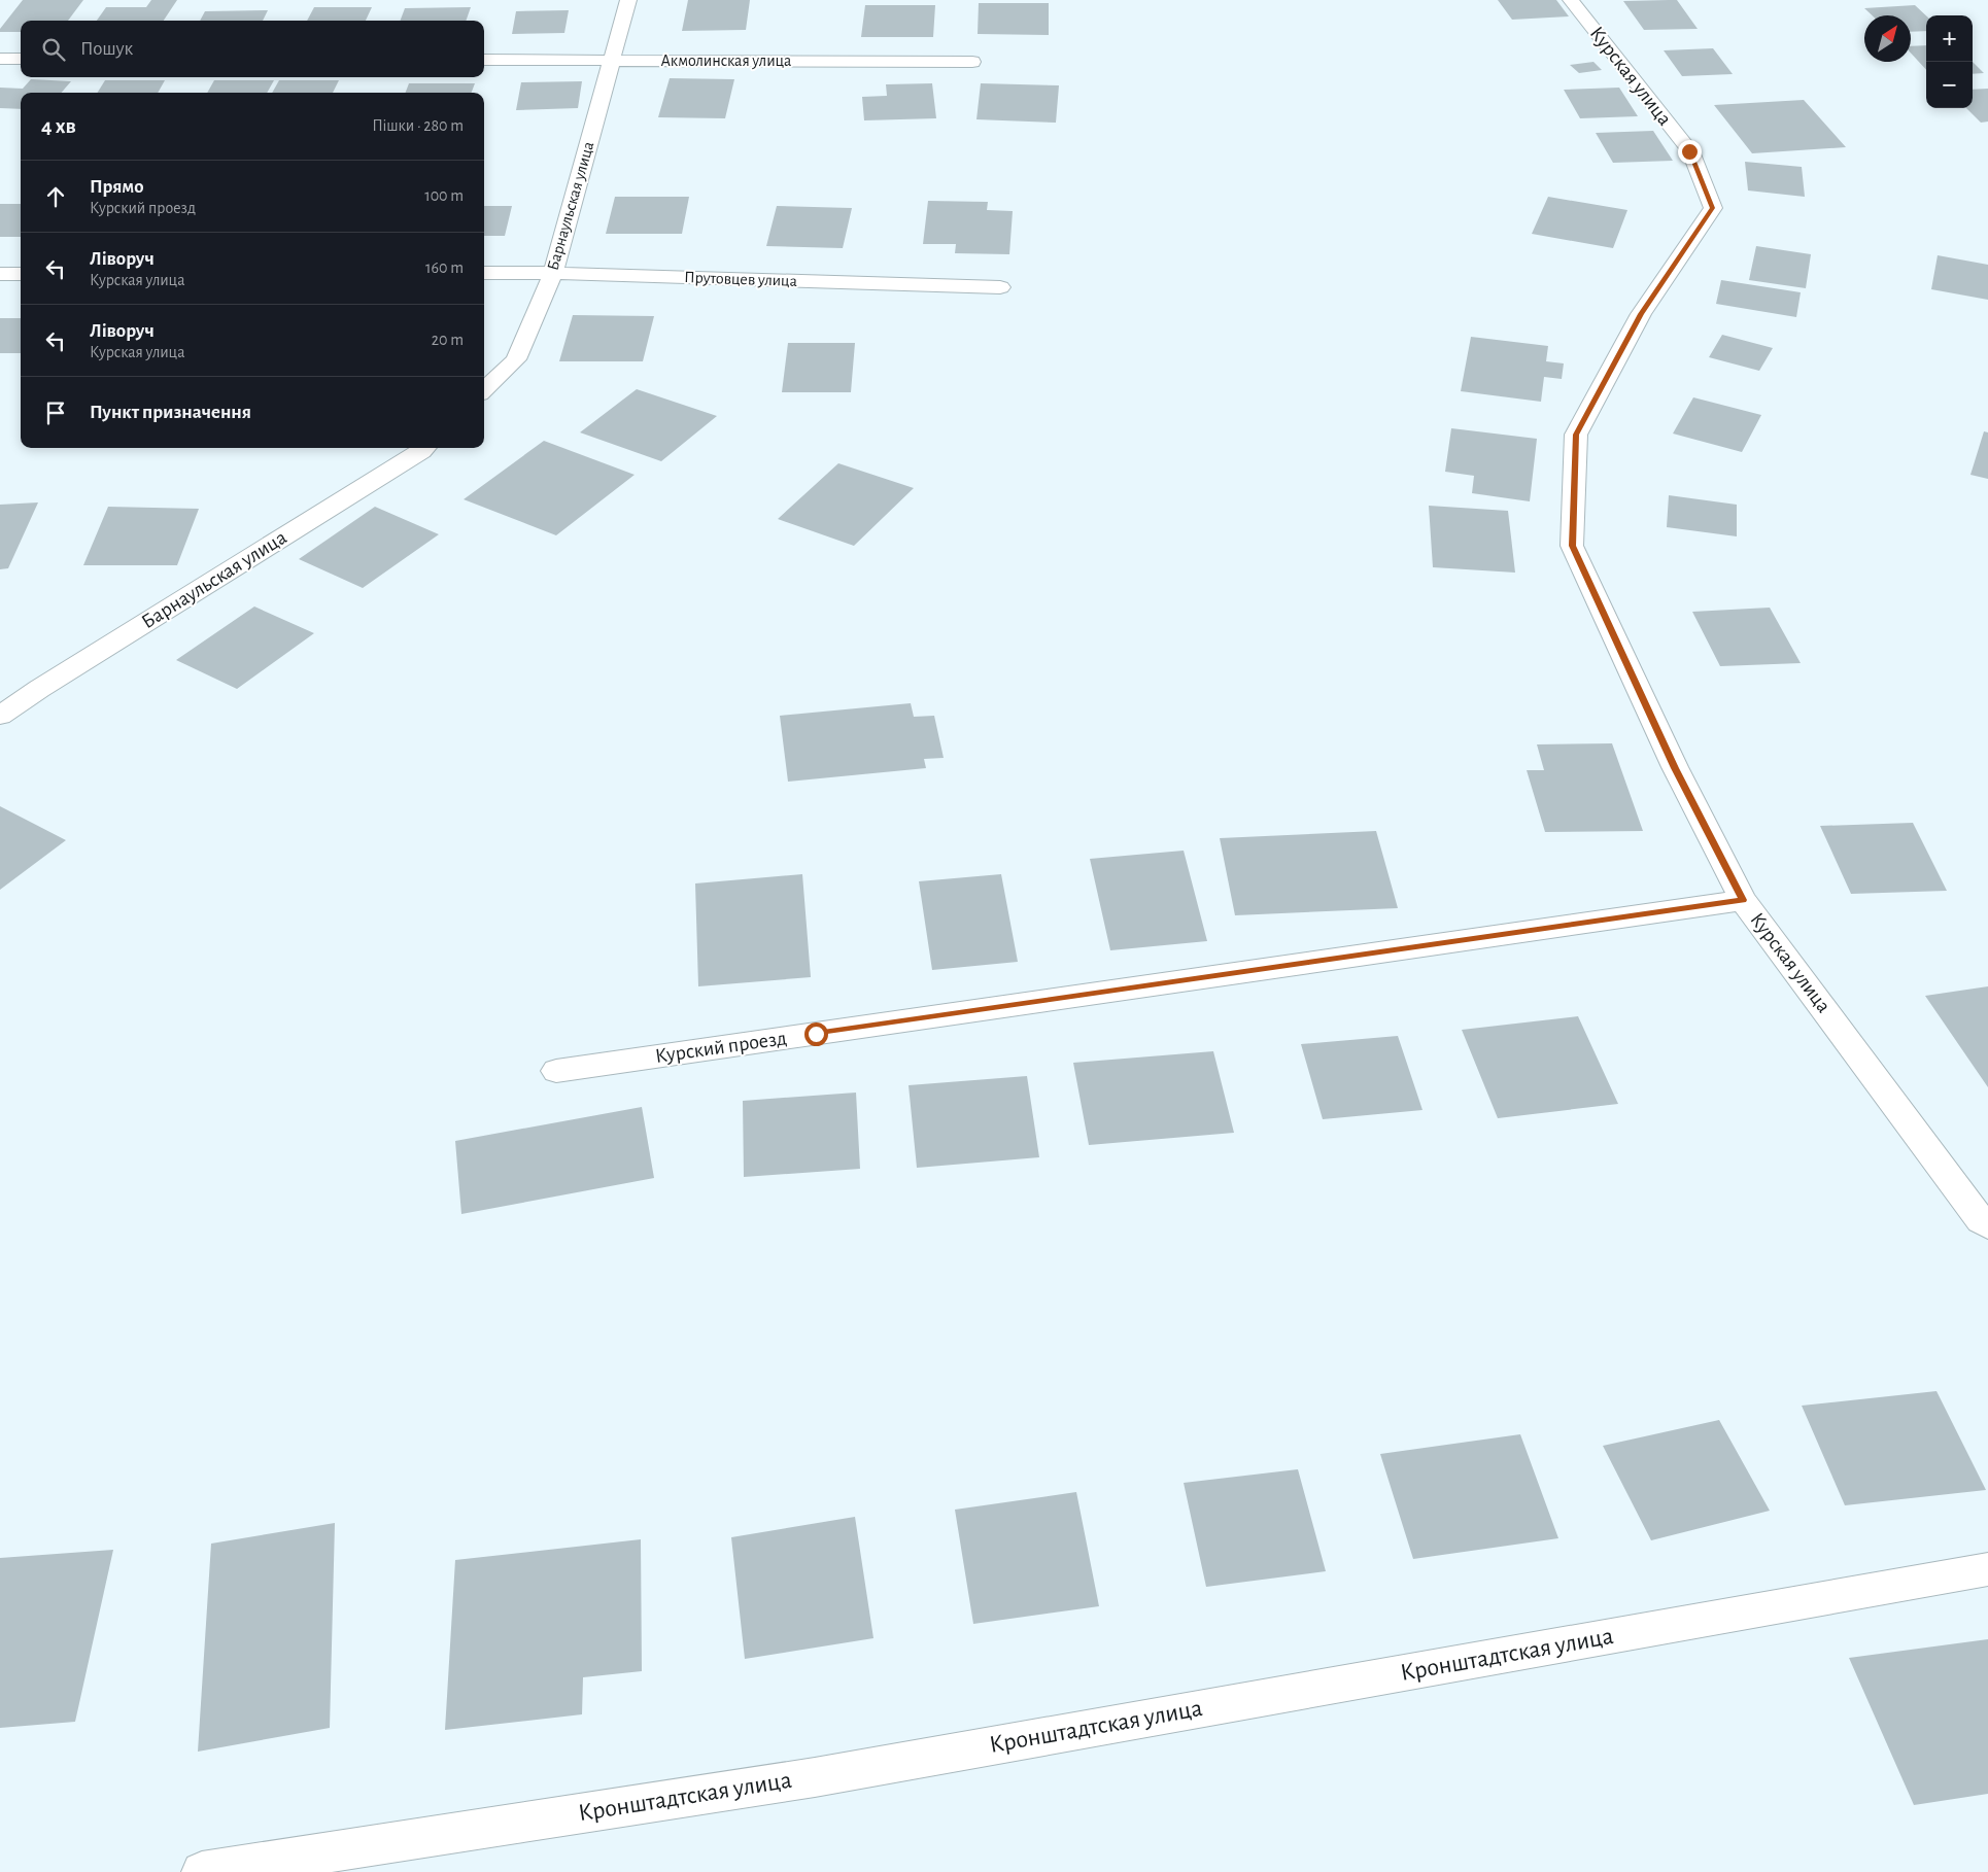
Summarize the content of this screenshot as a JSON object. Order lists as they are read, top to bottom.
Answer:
{
  "streets": {
    "street": [
      "Акмолинская улица",
      "Курская улица",
      "Барнаульская улица",
      "Прутовцев улица",
      "Курский проезд",
      "Кронштадтская улица"
    ]
  },
  "crossings": [
    ["Акмолинская улица", "Барнаульская улица"],
    ["Курская улица", "Курский проезд"],
    ["Барнаульская улица", "Прутовцев улица"]
  ],
  "north": "top right",
  "page": {
    "map_buttons": ["+", "−"],
    "search": "Пошук",
    "heading": ["4 хв", "Пішки · 280 m"],
    "list": [
      ["Прямо", "Курский проезд", "100 m"],
      ["Ліворуч", "Курская улица", "160 m"],
      ["Ліворуч", "Курская улица", "20 m"],
      "Пункт призначення"
    ]
  }
}
